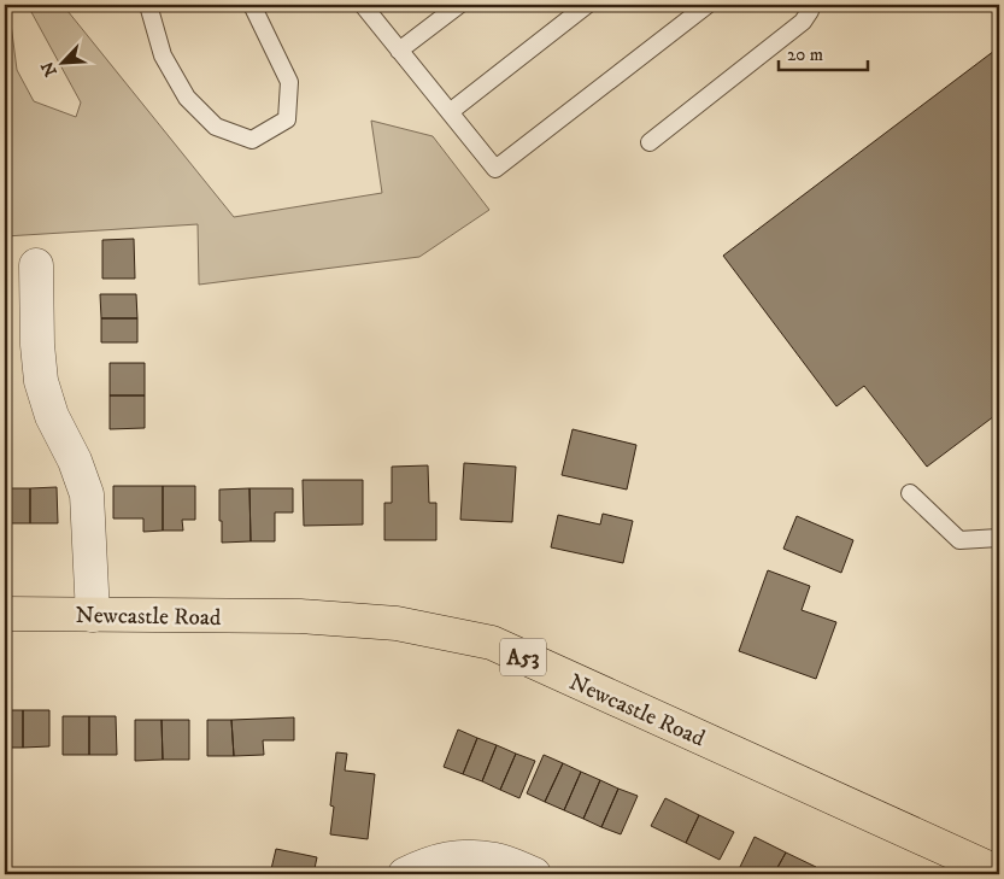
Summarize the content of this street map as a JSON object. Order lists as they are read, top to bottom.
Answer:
{
  "streets": {
    "highway": ["Newcastle Road", "A53"]
  },
  "scale_bar": "20 m",
  "north": "bottom left"
}
